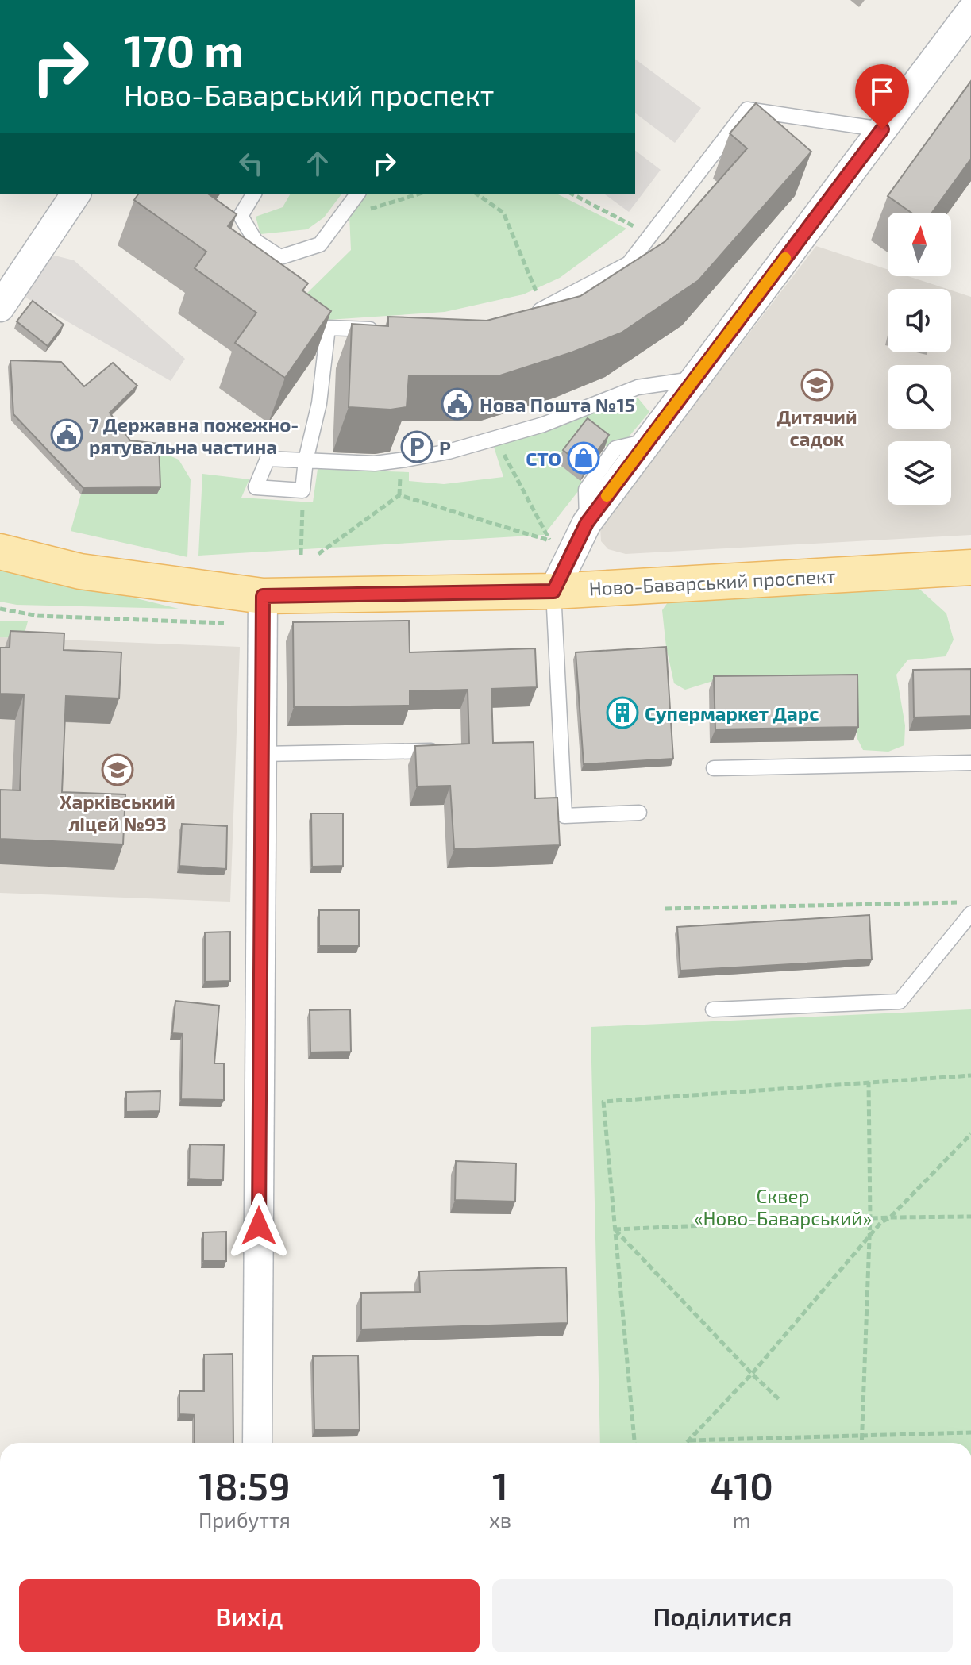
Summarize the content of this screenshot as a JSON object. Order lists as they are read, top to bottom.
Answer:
{
  "streets": {
    "main road": ["Ново-Баварський проспект"]
  },
  "parks": ["Сквер «Ново-Баварський»"],
  "places": {
    "school or university": ["Дитячий садок", "Харківський ліцей №93"],
    "public building": ["Нова Пошта №15", "7 Державна пожежно- рятувальна частина"],
    "parking": ["Р"],
    "shop": ["СТО"],
    "building": ["Супермаркет Дарс"]
  },
  "north": "top",
  "page": {
    "turn": ["170 m", "Ново-Баварський проспект"],
    "eta": [
      "18:59",
      "Прибуття",
      "1",
      "хв",
      "410",
      "m"
    ],
    "buttons": ["Вихід", "Поділитися"]
  }
}
